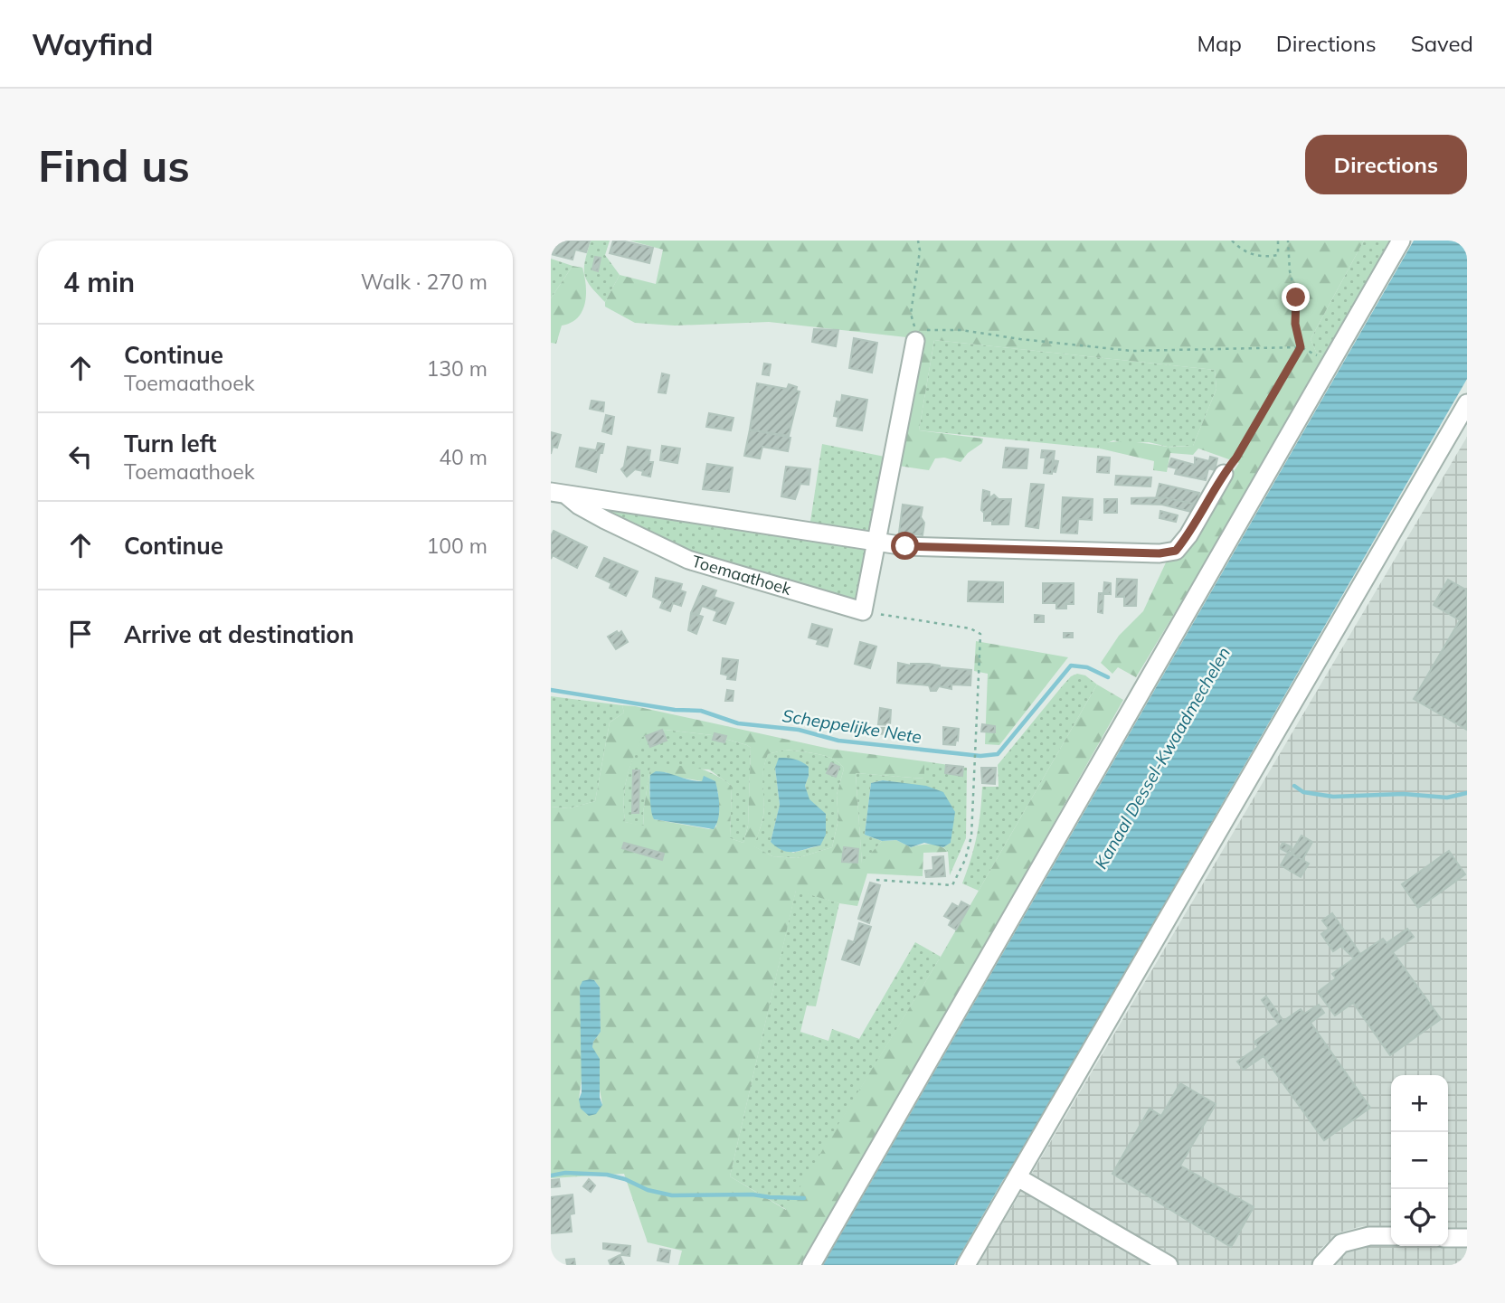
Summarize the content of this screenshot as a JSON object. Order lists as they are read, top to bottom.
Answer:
{
  "streets": {
    "street": ["Toemaathoek"]
  },
  "water": ["Scheppelijke Nete", "Kanaal Dessel-Kwaadmechelen"],
  "page": {
    "header": "Wayfind",
    "nav": ["Map", "Directions", "Saved"],
    "buttons": "Directions",
    "title": "Find us",
    "heading": ["4 min", "Walk · 270 m"],
    "list": [
      ["Continue", "Toemaathoek", "130 m"],
      ["Turn left", "Toemaathoek", "40 m"],
      ["Continue", "100 m"],
      "Arrive at destination"
    ],
    "map_buttons": ["+", "−"]
  }
}
